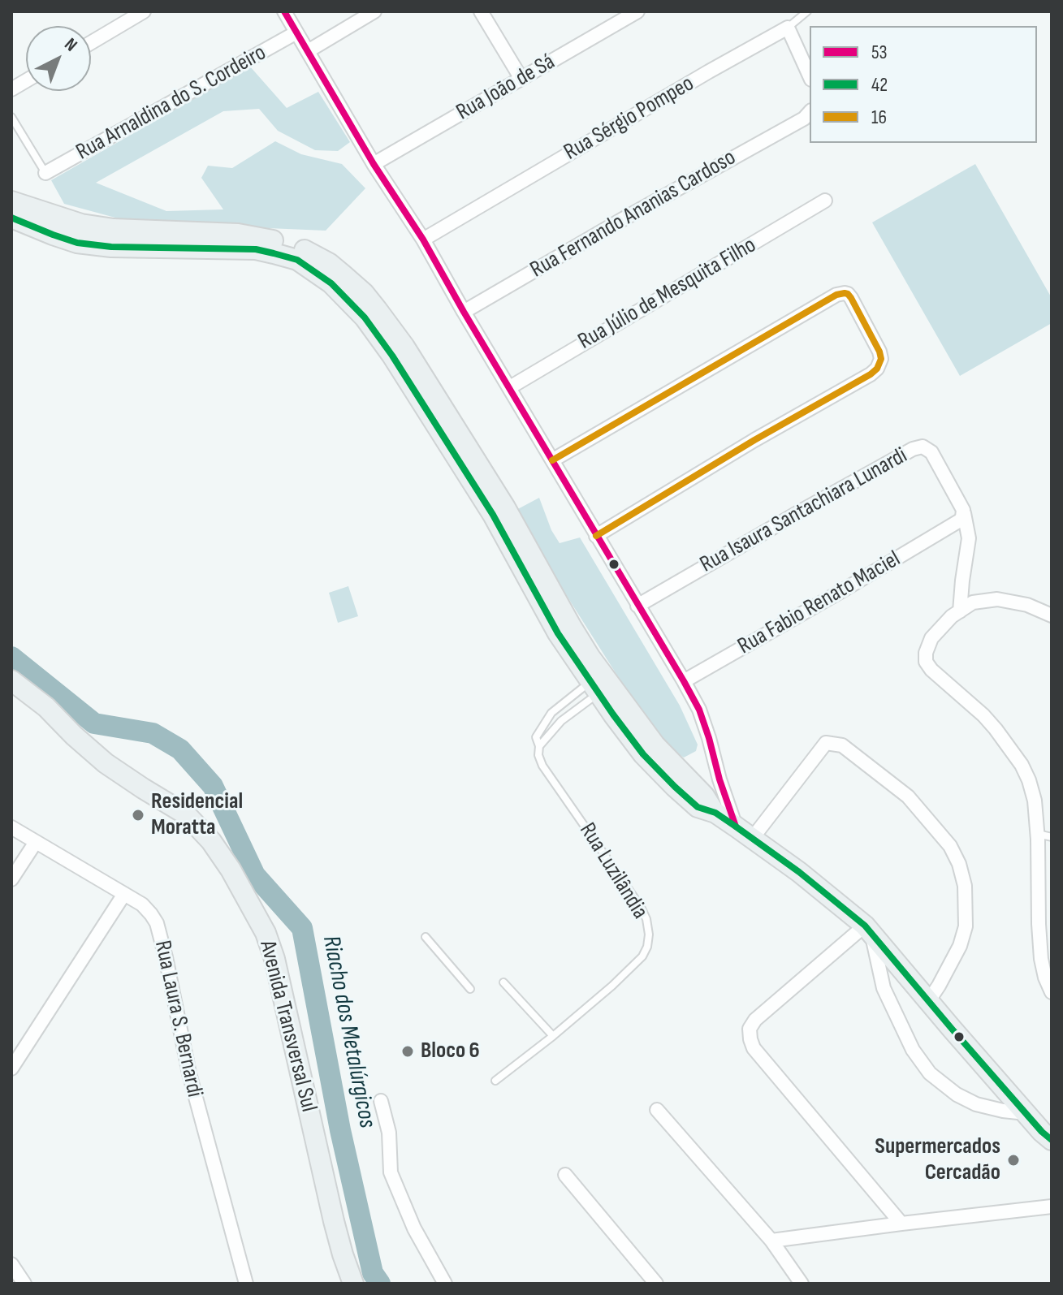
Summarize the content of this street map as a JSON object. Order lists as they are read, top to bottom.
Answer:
{
  "streets": {
    "main road": ["Avenida Transversal Sul"],
    "street": [
      "Rua João de Sá",
      "Rua Arnaldina do S. Cordeiro",
      "Rua Sérgio Pompeo",
      "Rua Fernando Ananias Cardoso",
      "Rua Júlio de Mesquita Filho",
      "Rua Isaura Santachiara Lunardi",
      "Rua Fabio Renato Maciel",
      "Rua Laura S. Bernardi"
    ],
    "lane": ["Rua Luzilândia"]
  },
  "crossings": [
    ["Rua Isaura Santachiara Lunardi", "Rua Fabio Renato Maciel"]
  ],
  "water": ["Riacho dos Metalúrgicos"],
  "places": ["Residencial Moratta", "Bloco 6", "Supermercados Cercadão"],
  "lines": ["transit line 53", "transit line 42", "transit line 16"],
  "legend": ["53", "42", "16"],
  "north": "top right"
}
